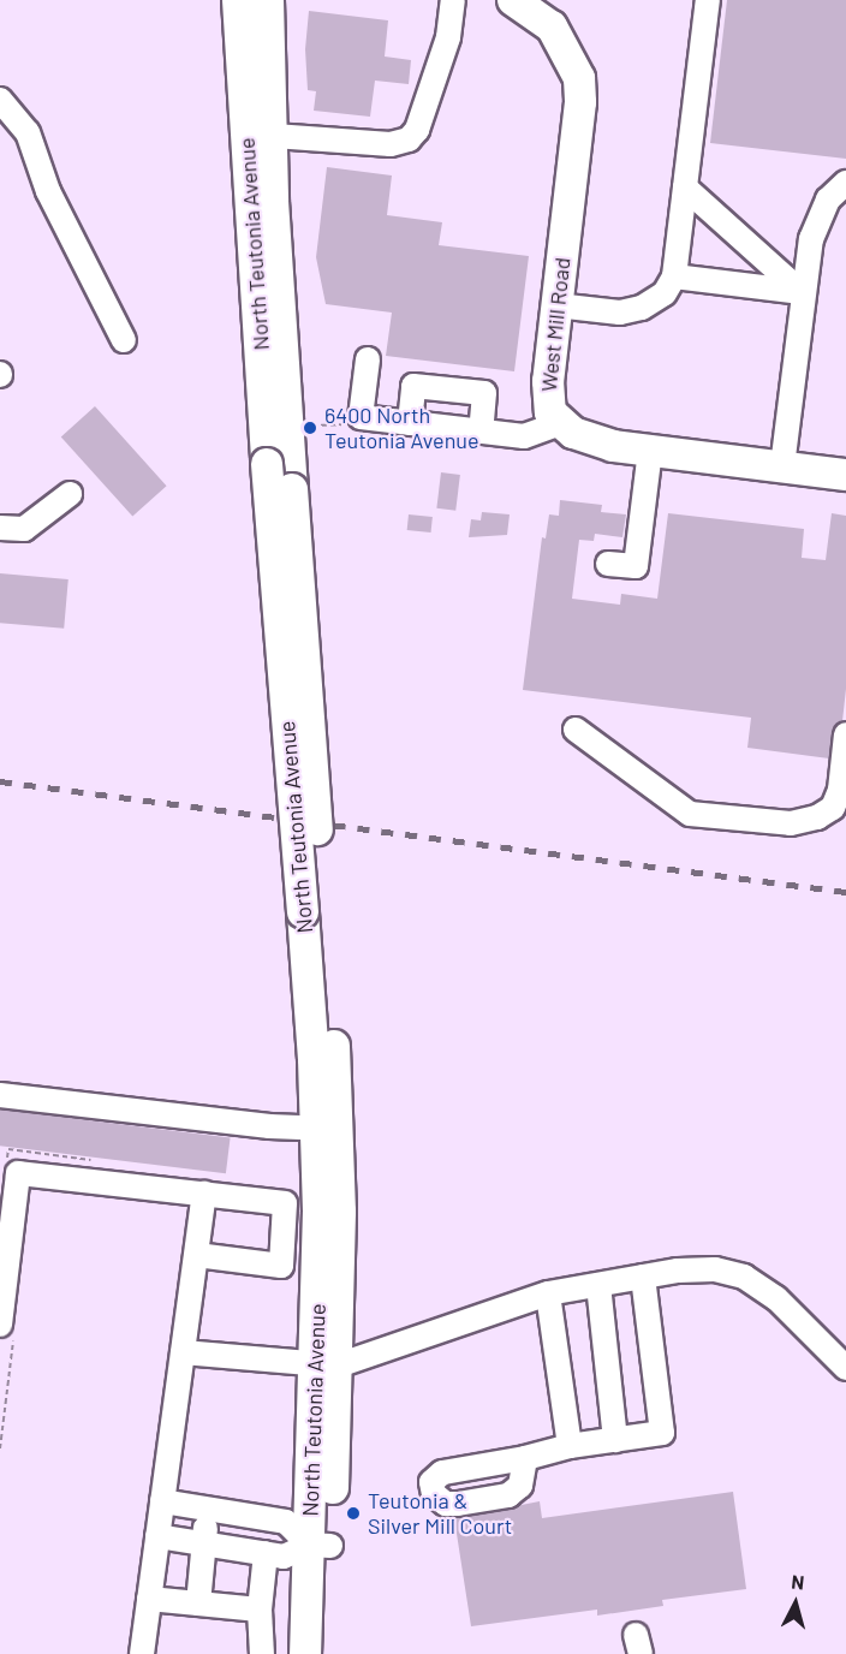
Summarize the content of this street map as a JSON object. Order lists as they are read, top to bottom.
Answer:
{
  "streets": {
    "main road": ["North Teutonia Avenue", "West Mill Road"]
  },
  "places": ["6400 North Teutonia Avenue", "Teutonia & Silver Mill Court"],
  "north": "top"
}
